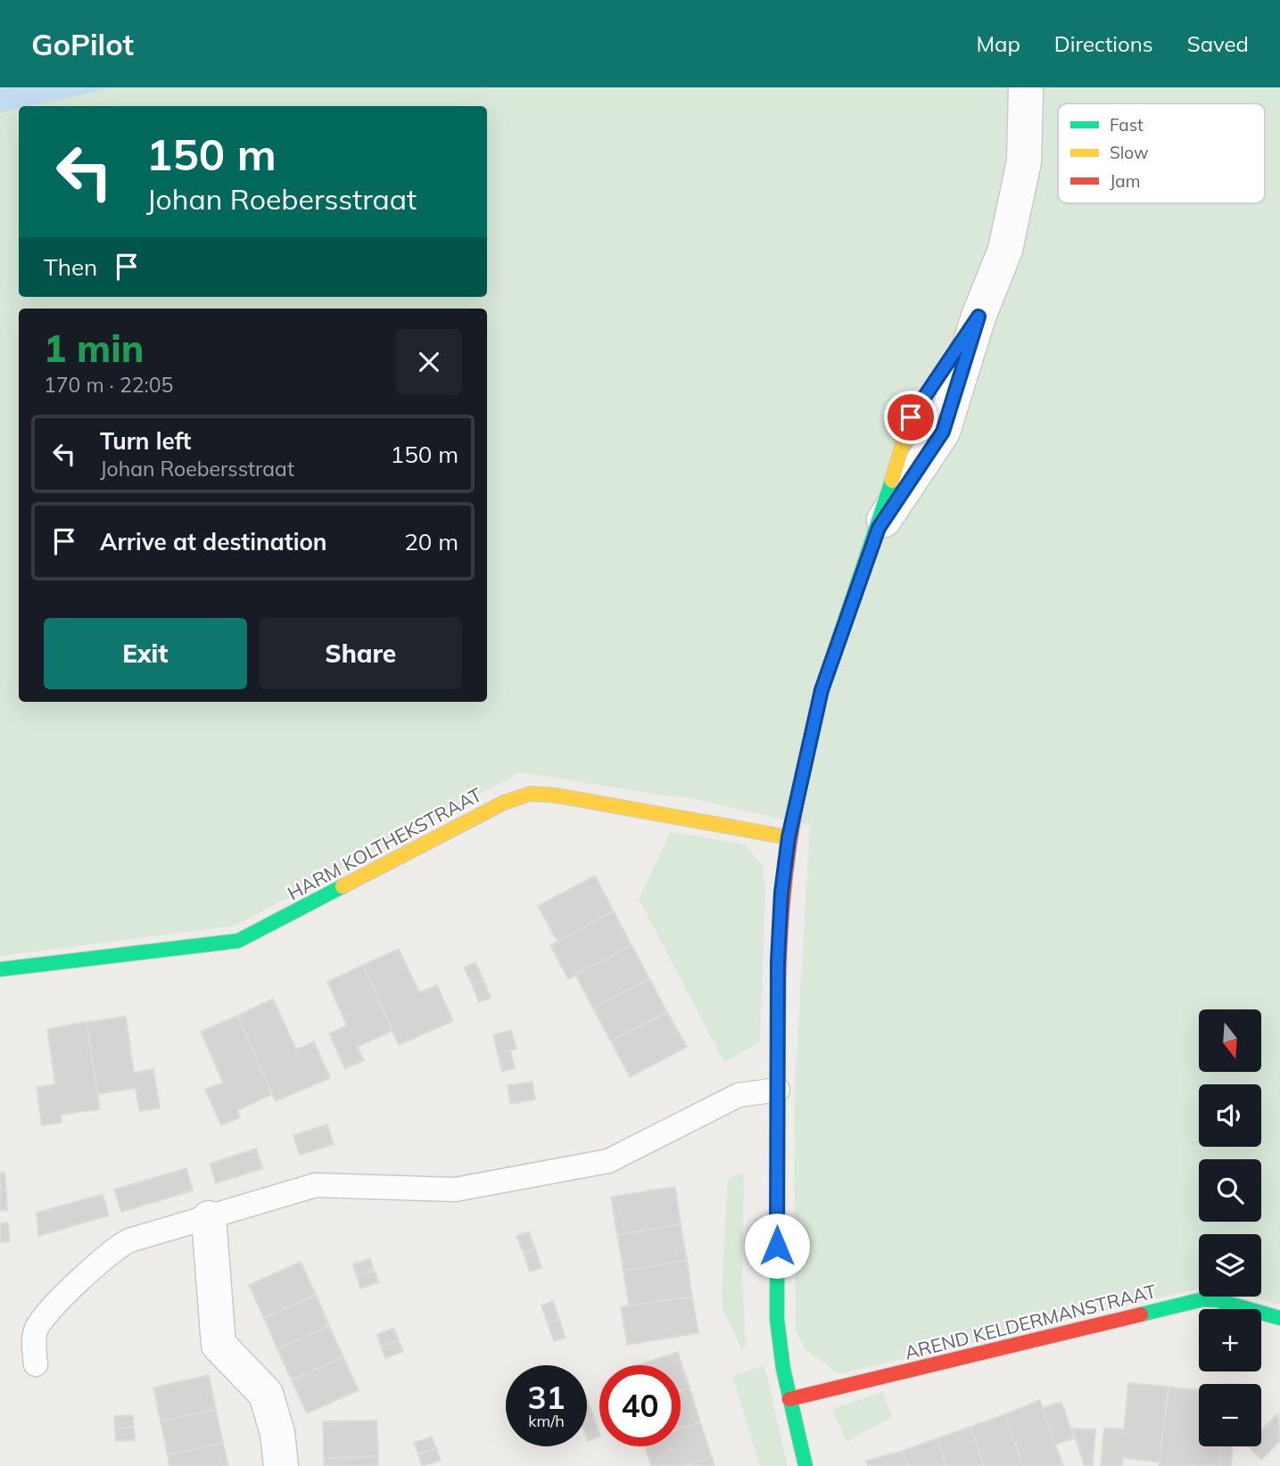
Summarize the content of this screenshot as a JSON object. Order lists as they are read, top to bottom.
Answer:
{
  "streets": {
    "street": ["HARM KOLTHEKSTRAAT", "AREND KELDERMANSTRAAT"]
  },
  "legend": ["Fast", "Slow", "Jam"],
  "north": "bottom",
  "page": {
    "header": "GoPilot",
    "nav": ["Map", "Directions", "Saved"],
    "turn": ["150 m", "Johan Roebersstraat"],
    "then": "Then",
    "heading": ["1 min", "170 m · 22:05"],
    "list": [
      {
        "name": "Turn left",
        "note": "Johan Roebersstraat",
        "value": "150 m"
      },
      {
        "name": "Arrive at destination",
        "value": "20 m"
      }
    ],
    "buttons": ["Exit", "Share"],
    "map_buttons": ["+", "−"],
    "speed": "31 km/h",
    "limit": "40"
  }
}
